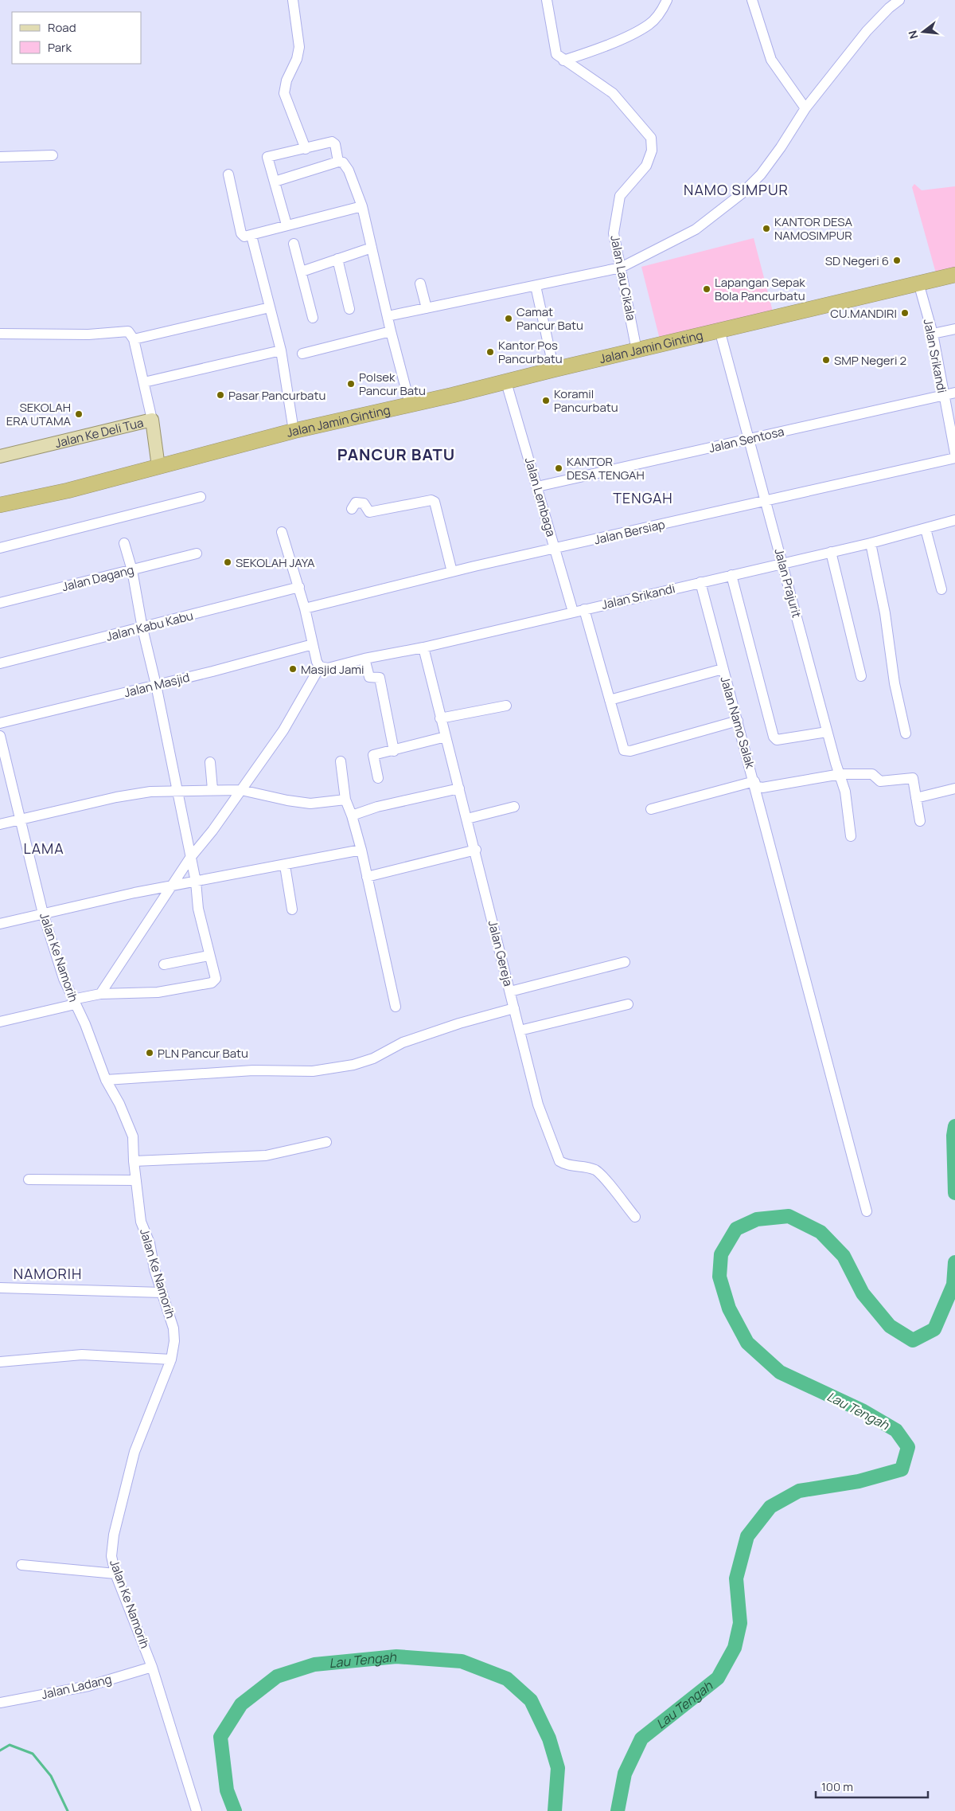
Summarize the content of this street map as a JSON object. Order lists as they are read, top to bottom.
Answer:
{
  "streets": {
    "highway": ["Jalan Jamin Ginting"],
    "main road": ["Jalan Ke Deli Tua"],
    "street": [
      "Jalan Lau Cikala",
      "Jalan Srikandi",
      "Jalan Sentosa",
      "Jalan Lembaga",
      "Jalan Bersiap",
      "Jalan Dagang",
      "Jalan Prajurit",
      "Jalan Kabu Kabu",
      "Jalan Masjid",
      "Jalan Namo Salak",
      "Jalan Gereja",
      "Jalan Ke Namorih",
      "Jalan Ladang"
    ]
  },
  "crossings": [
    ["Jalan Lau Cikala", "Jalan Jamin Ginting"],
    ["Jalan Jamin Ginting", "Jalan Srikandi"],
    ["Jalan Jamin Ginting", "Jalan Ke Deli Tua"],
    ["Jalan Jamin Ginting", "Jalan Lembaga"],
    ["Jalan Jamin Ginting", "Jalan Prajurit"],
    ["Jalan Srikandi", "Jalan Sentosa"],
    ["Jalan Srikandi", "Jalan Lembaga"],
    ["Jalan Srikandi", "Jalan Prajurit"],
    ["Jalan Srikandi", "Jalan Namo Salak"],
    ["Jalan Srikandi", "Jalan Gereja"],
    ["Jalan Sentosa", "Jalan Lembaga"],
    ["Jalan Sentosa", "Jalan Prajurit"],
    ["Jalan Lembaga", "Jalan Bersiap"],
    ["Jalan Bersiap", "Jalan Prajurit"],
    ["Jalan Ke Namorih", "Jalan Ladang"]
  ],
  "districts": [
    "NAMO SIMPUR",
    "PANCUR BATU",
    "TENGAH",
    "LAMA",
    "NAMORIH"
  ],
  "water": ["Lau Tengah"],
  "places": [
    "KANTOR DESA NAMOSIMPUR",
    "SD Negeri 6",
    "Lapangan Sepak Bola Pancurbatu",
    "CU.MANDIRI",
    "Camat Pancur Batu",
    "Kantor Pos Pancurbatu",
    "SMP Negeri 2",
    "Polsek Pancur Batu",
    "Pasar Pancurbatu",
    "Koramil Pancurbatu",
    "SEKOLAH ERA UTAMA",
    "KANTOR DESA TENGAH",
    "SEKOLAH JAYA",
    "Masjid Jami",
    "PLN Pancur Batu"
  ],
  "legend": ["Road", "Park"],
  "scale_bar": "100 m",
  "north": "left"
}
